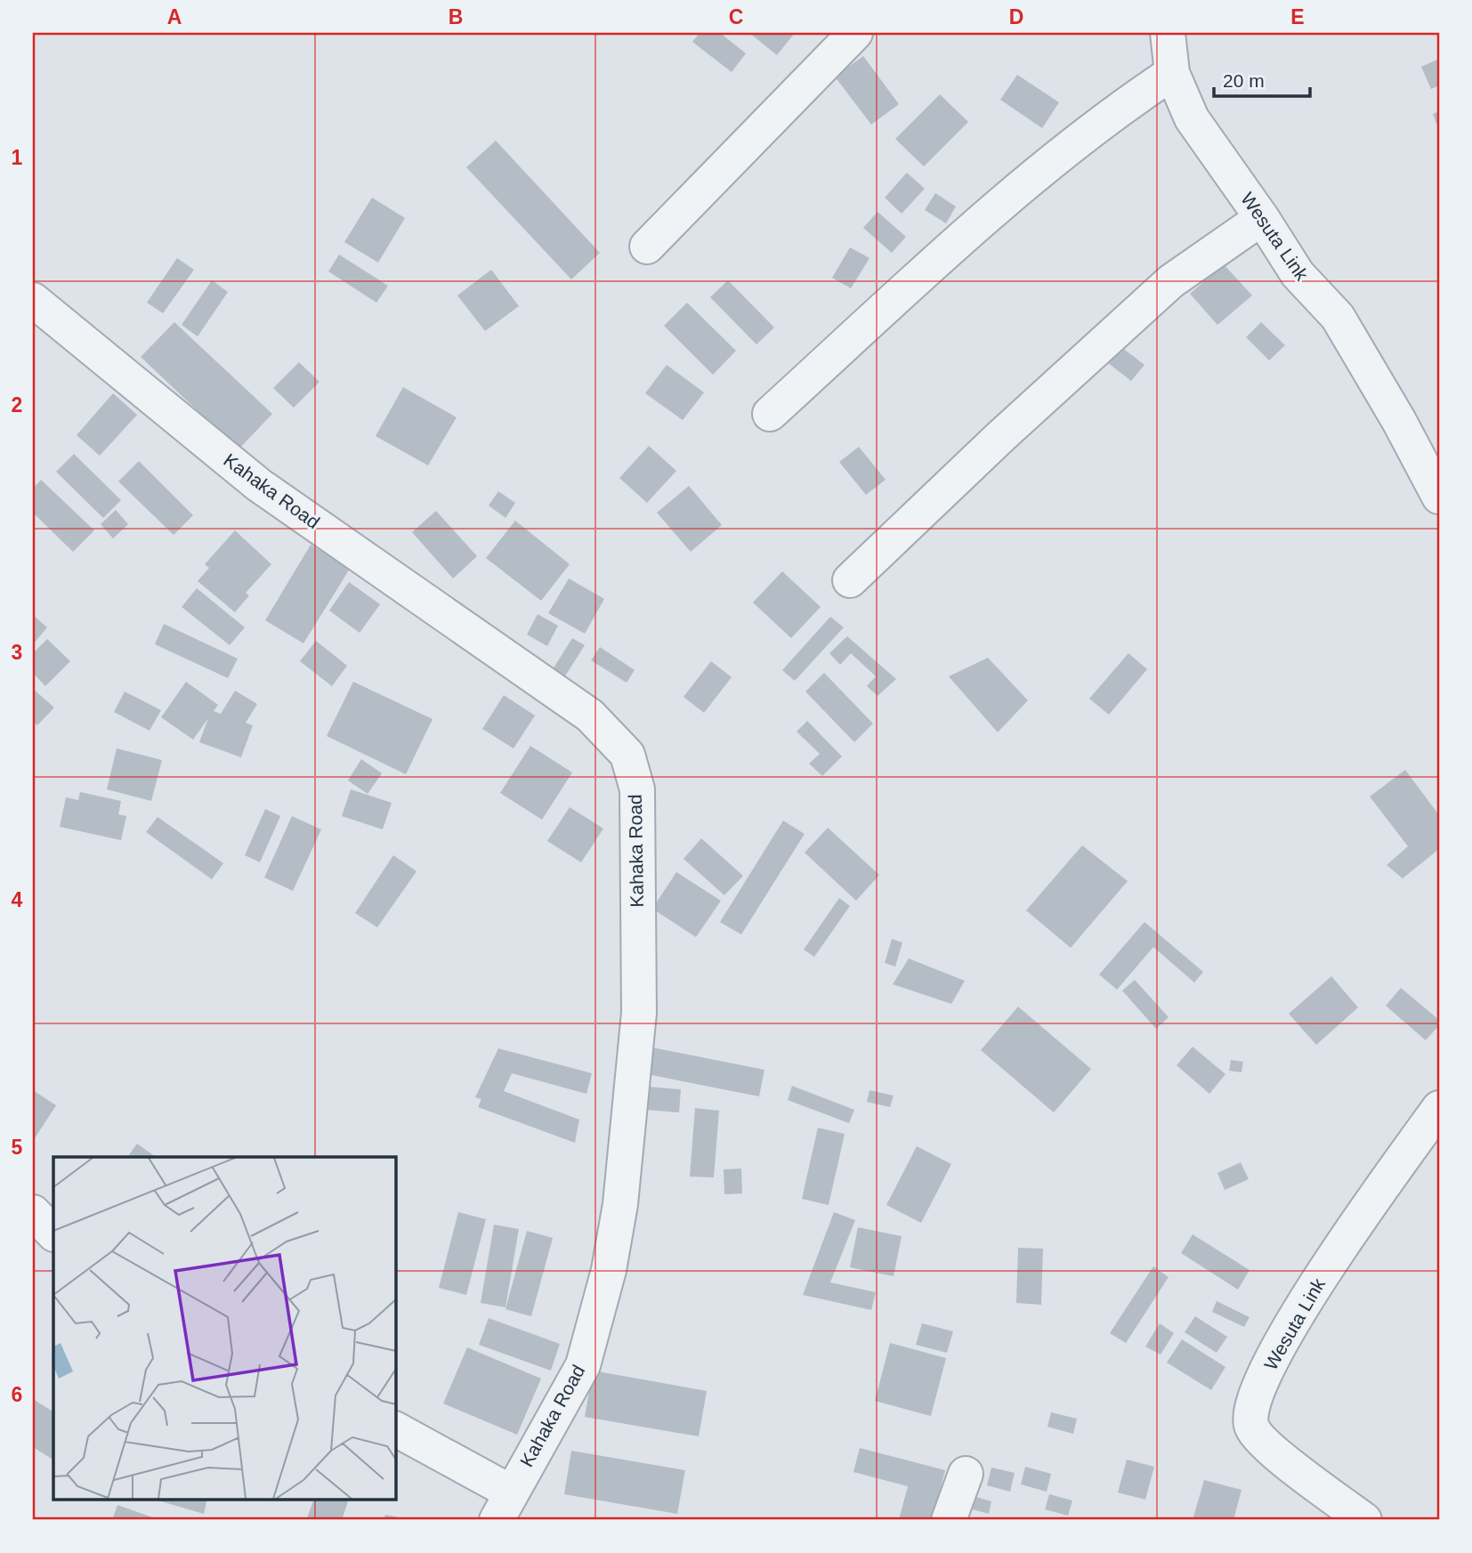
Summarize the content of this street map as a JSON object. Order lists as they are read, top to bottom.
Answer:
{
  "streets": {
    "street": ["Wesuta Link", "Kahaka Road"]
  },
  "scale_bar": "20 m",
  "grid": {
    "columns": [
      "A",
      "B",
      "C",
      "D",
      "E"
    ],
    "rows": [
      "1",
      "2",
      "3",
      "4",
      "5",
      "6"
    ]
  }
}
